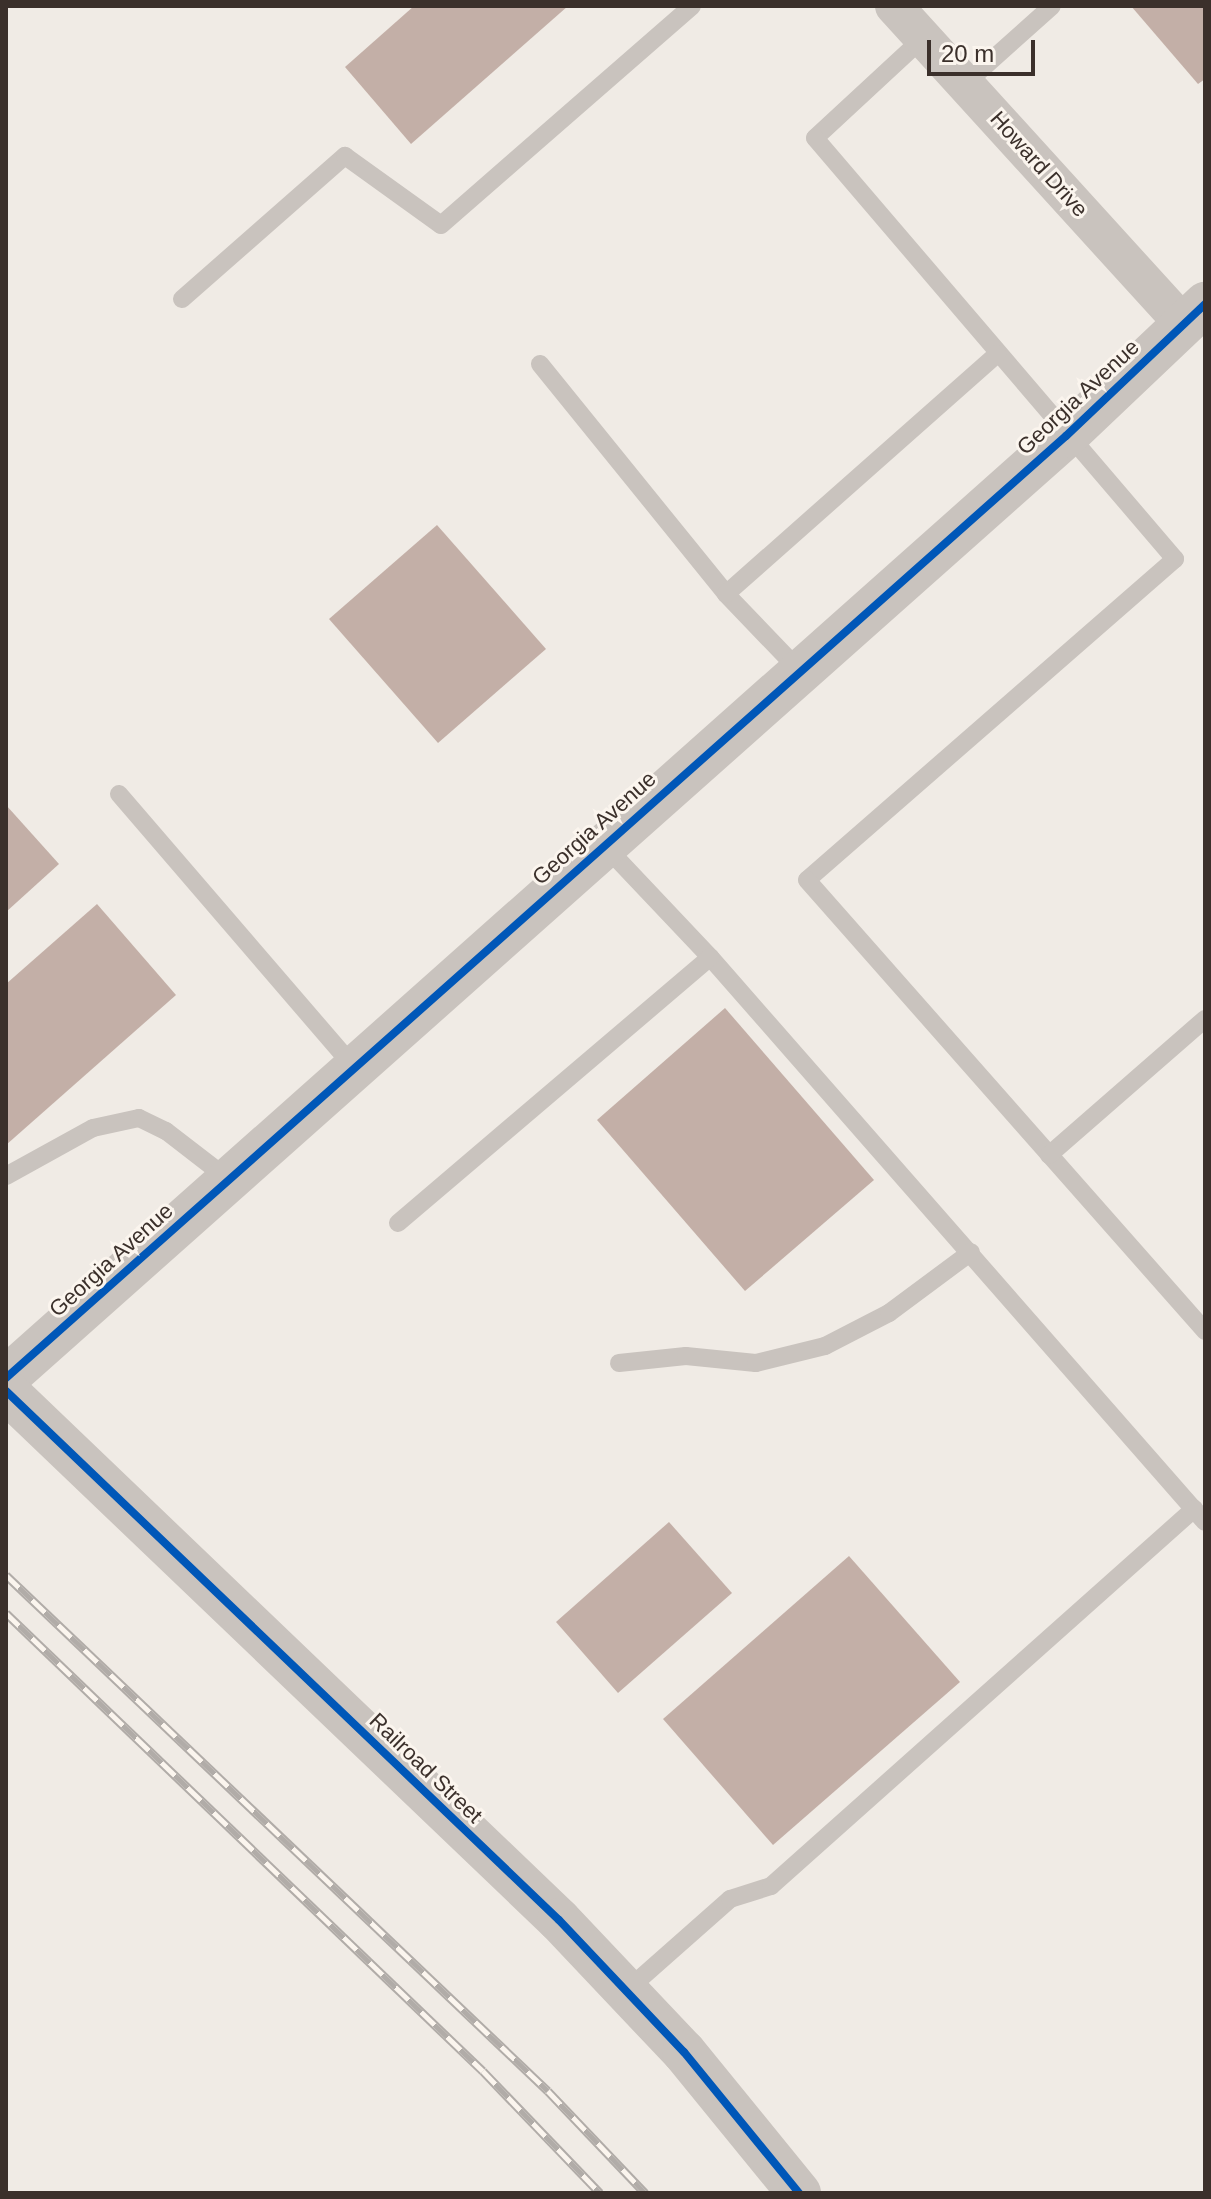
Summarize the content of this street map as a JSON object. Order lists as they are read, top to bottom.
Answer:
{
  "streets": {
    "street": ["Howard Drive", "Georgia Avenue", "Railroad Street"]
  },
  "crossings": [
    ["Howard Drive", "Georgia Avenue"]
  ],
  "scale_bar": "20 m"
}
